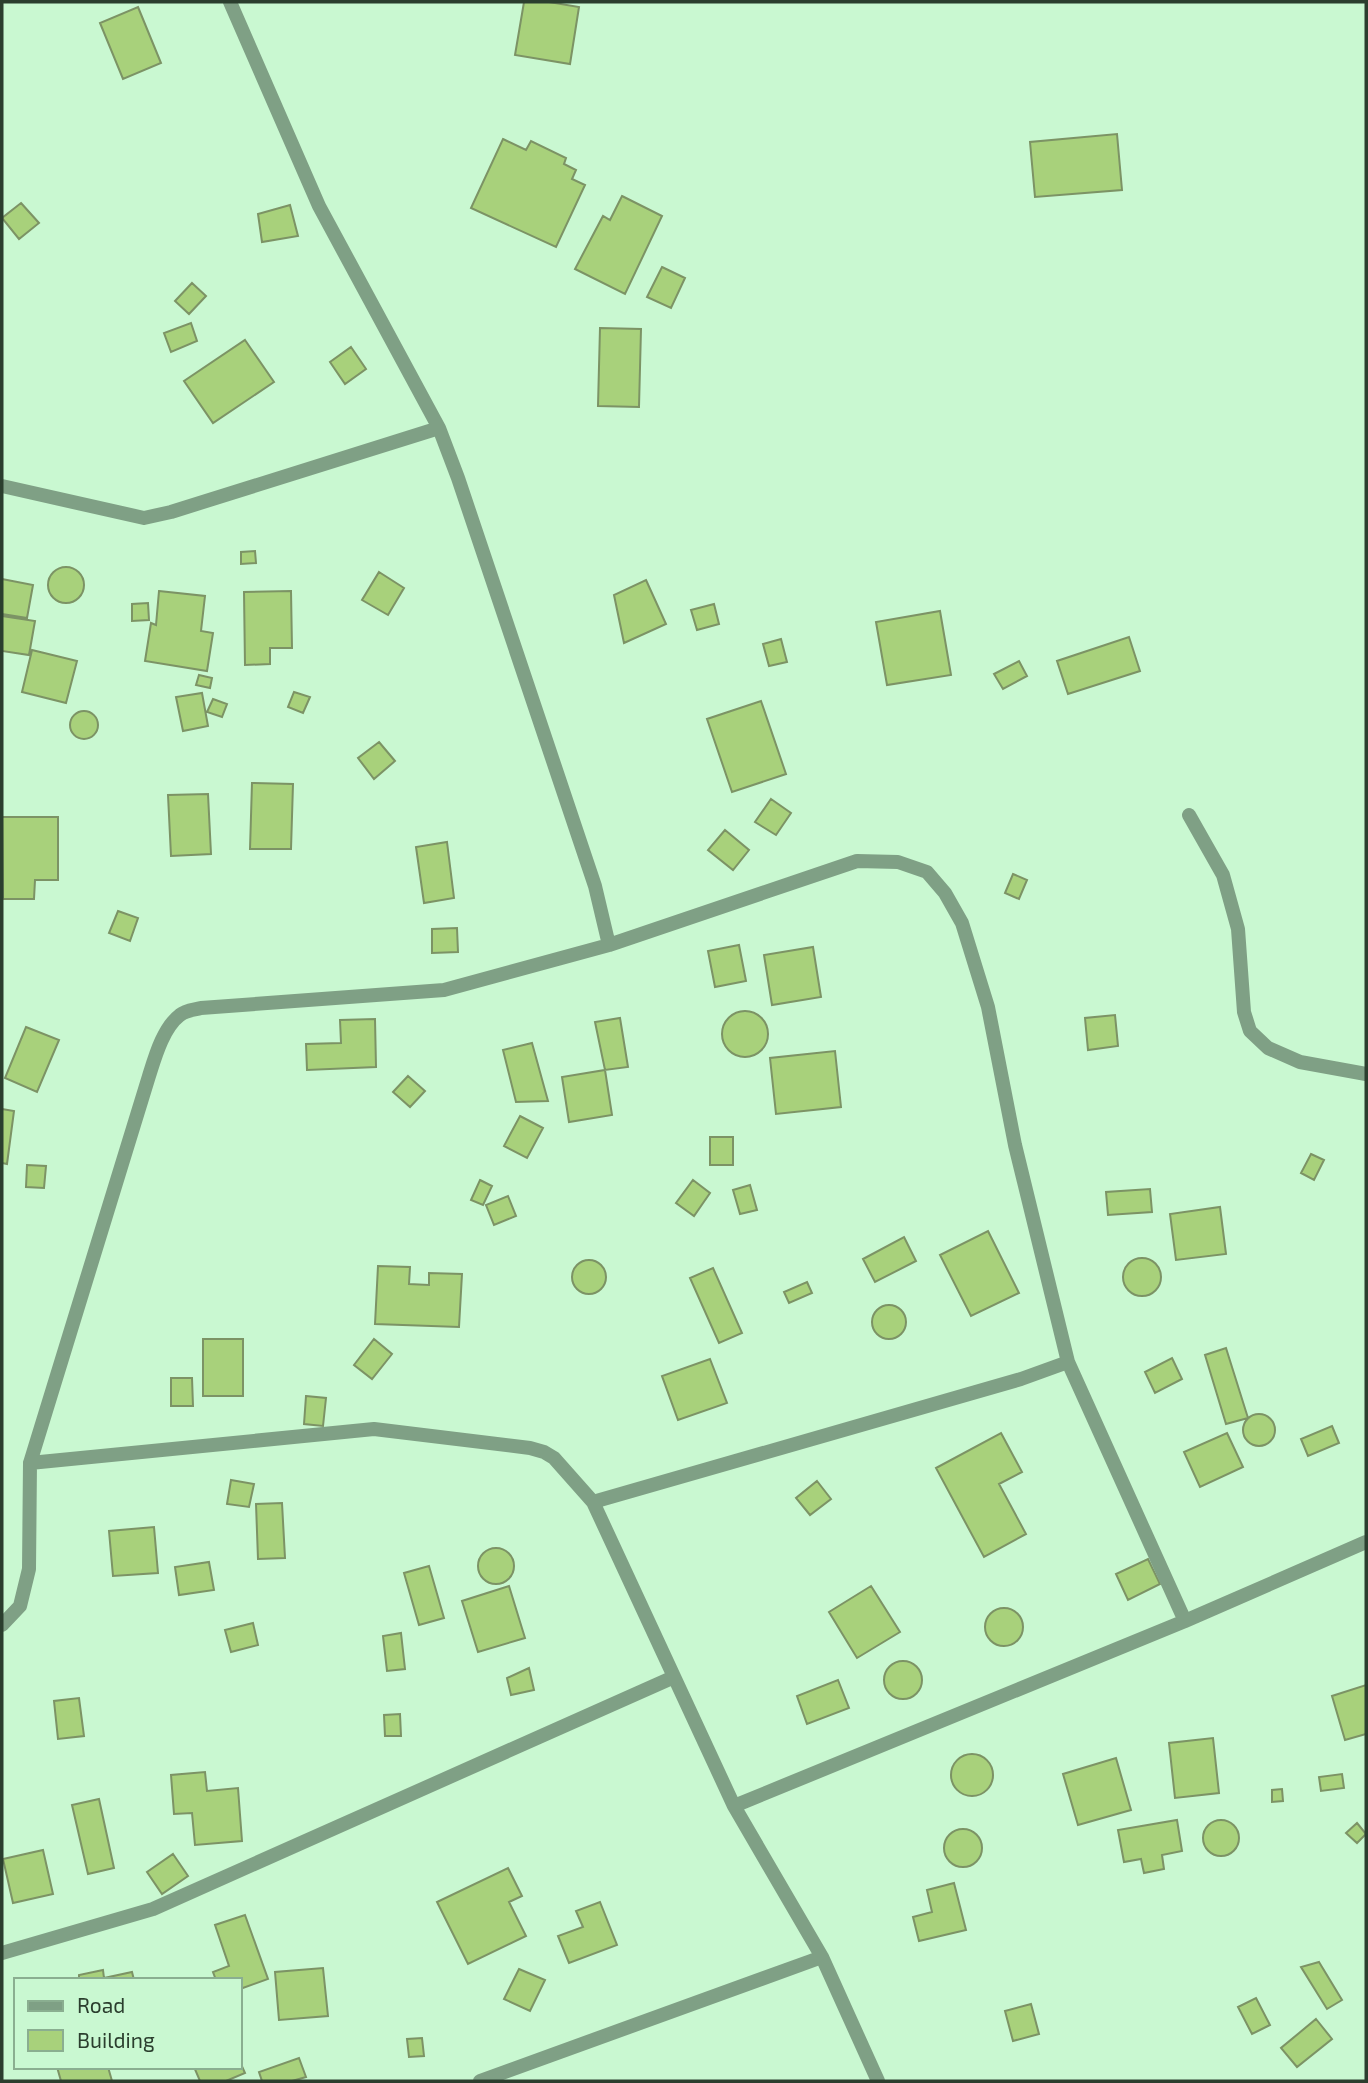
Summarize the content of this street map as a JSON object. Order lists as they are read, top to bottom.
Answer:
{
  "legend": ["Road", "Building"]
}
